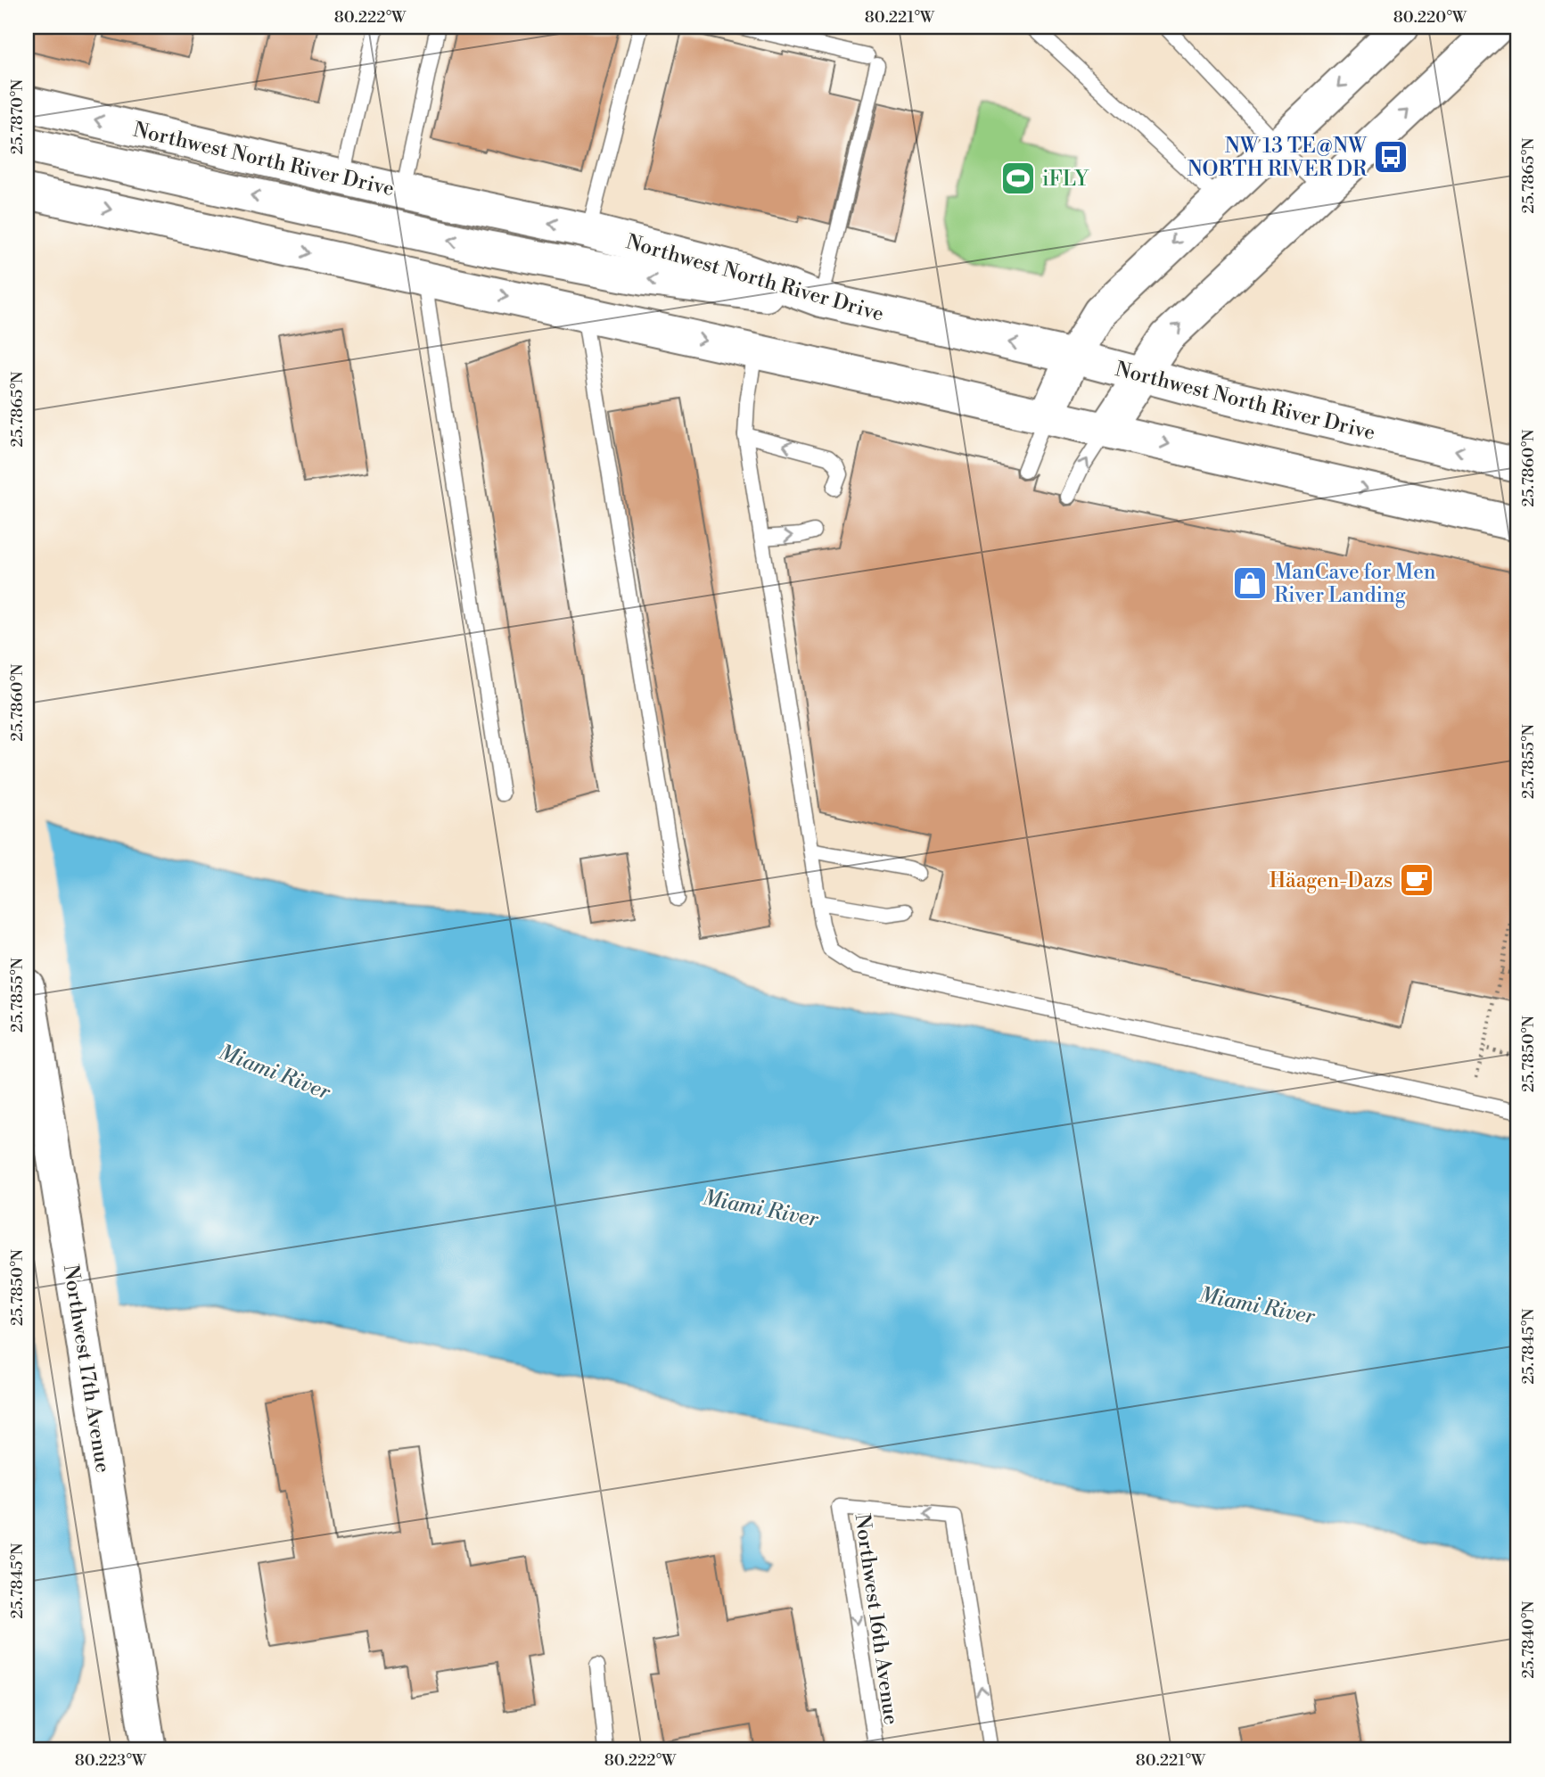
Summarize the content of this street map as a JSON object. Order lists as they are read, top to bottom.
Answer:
{
  "streets": {
    "main road": ["Northwest North River Drive", "Northwest 17th Avenue"],
    "lane": ["Northwest 16th Avenue"]
  },
  "water": ["Miami River"],
  "places": {
    "bus stop": ["NW 13 TE@NW NORTH RIVER DR"],
    "sports": ["iFLY"],
    "shop": ["ManCave for Men River Landing"],
    "cafe": ["Häagen-Dazs"]
  },
  "coordinates": [
    "80.222°W",
    "80.221°W",
    "80.220°W",
    "25.7870°N",
    "25.7865°N",
    "25.7860°N",
    "25.7855°N",
    "25.7850°N",
    "25.7845°N",
    "25.7840°N",
    "80.223°W"
  ]
}
